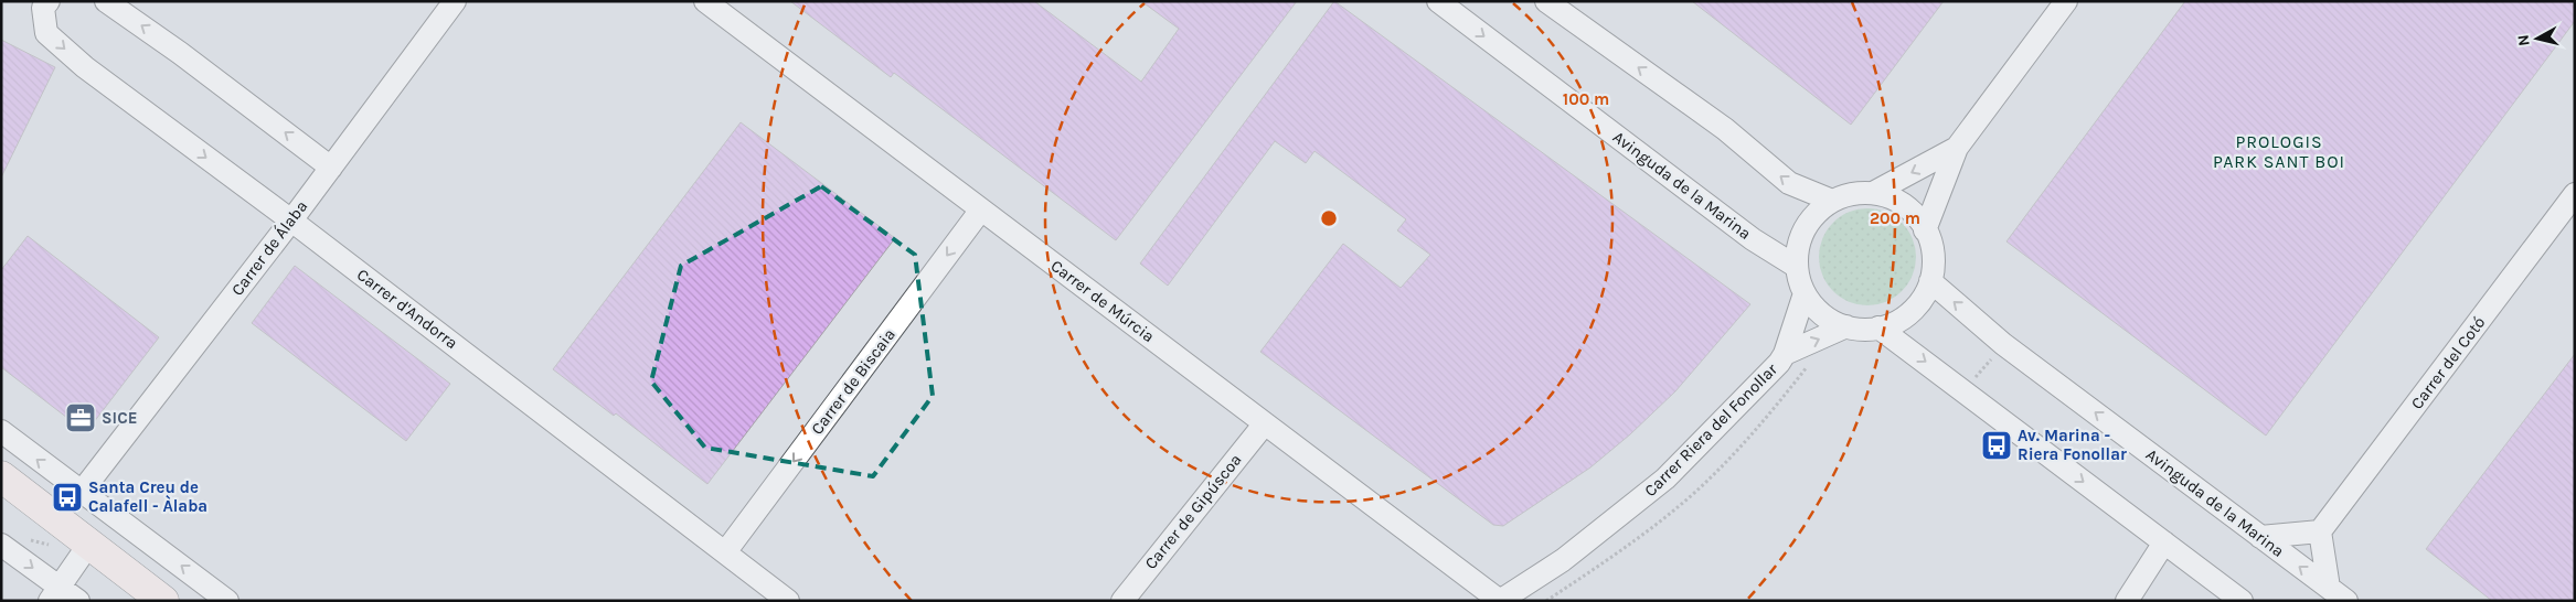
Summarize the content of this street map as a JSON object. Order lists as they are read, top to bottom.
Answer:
{
  "streets": {
    "street": [
      "Avinguda de la Marina",
      "Carrer de Álaba",
      "Carrer de Múrcia",
      "Carrer d'Andorra",
      "Carrer del Cotó",
      "Carrer de Biscaia",
      "Carrer Riera del Fonollar",
      "Carrer de Gipúscoa"
    ]
  },
  "crossings": [
    ["Carrer de Álaba", "Carrer d'Andorra"],
    ["Carrer de Múrcia", "Carrer de Biscaia"],
    ["Carrer de Múrcia", "Carrer Riera del Fonollar"],
    ["Carrer de Múrcia", "Carrer de Gipúscoa"],
    ["Carrer d'Andorra", "Carrer de Biscaia"]
  ],
  "one_way": ["Carrer de Biscaia"],
  "districts": ["PROLOGIS PARK SANT BOI"],
  "places": {
    "office": ["SICE"],
    "bus stop": ["Av. Marina - Riera Fonollar", "Santa Creu de Calafell - Àlaba"]
  },
  "north": "left",
  "rings": ["100 m", "200 m"]
}
